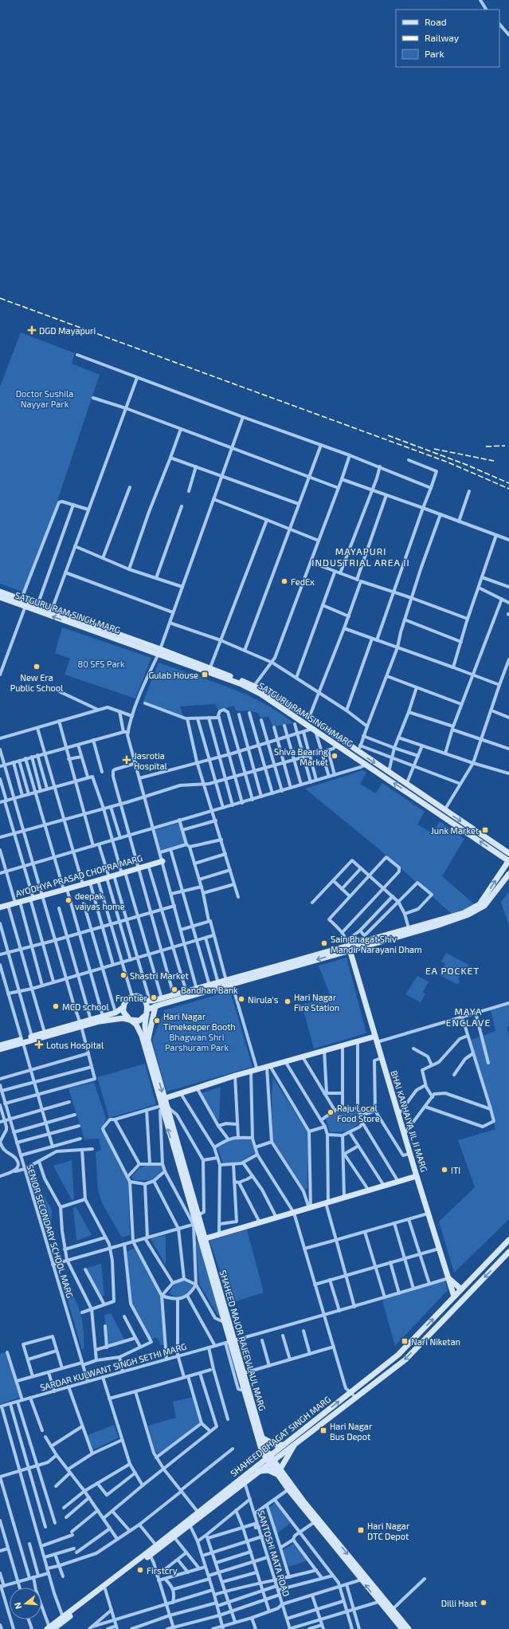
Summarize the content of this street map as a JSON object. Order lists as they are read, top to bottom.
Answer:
{
  "streets": {
    "street": [
      "SATGURU RAM SINGH MARG",
      "AYODHYA PRASAD CHOPRA MARG",
      "BHAI KANHAIYA JIL JI MARG",
      "SENIOR SECONDARY SCHOOL MARG",
      "SHAHEED MAJOR RAJEEV LAUL MARG",
      "SARDAR KULWANT SINGH SETHI MARG",
      "SHAHEED BHAGAT SINGH MARG",
      "SANTOSHI MATA ROAD"
    ]
  },
  "crossings": [
    ["BHAI KANHAIYA JIL JI MARG", "SARDAR KULWANT SINGH SETHI MARG"],
    ["BHAI KANHAIYA JIL JI MARG", "SHAHEED BHAGAT SINGH MARG"],
    ["SENIOR SECONDARY SCHOOL MARG", "SARDAR KULWANT SINGH SETHI MARG"],
    ["SHAHEED MAJOR RAJEEV LAUL MARG", "SARDAR KULWANT SINGH SETHI MARG"],
    ["SHAHEED MAJOR RAJEEV LAUL MARG", "SHAHEED BHAGAT SINGH MARG"],
    ["SHAHEED BHAGAT SINGH MARG", "SANTOSHI MATA ROAD"]
  ],
  "districts": ["MAYAPURI INDUSTRIAL AREA II", "EA POCKET", "MAYA ENCLAVE"],
  "parks": ["Doctor Sushila Nayyar Park", "80 SFS Park", "Bhagwan Shri Parshuram Park"],
  "places": {
    "health": ["DGD Mayapuri", "Jasrotia Hospital", "Lotus Hospital"],
    "other": [
      "FedEx",
      "New Era Public School",
      "Shiva Bearing Market",
      "deepak vaiyas home",
      "Sain Bhagat Shiv Mandir Narayani Dham",
      "Shastri Market",
      "Bandhan Bank",
      "Frontier",
      "Nirula's",
      "Hari Nagar Fire Station",
      "MCD school",
      "Hari Nagar Timekeeper Booth",
      "Raju Local Food Store",
      "ITI",
      "Firstcry",
      "Dilli Haat"
    ],
    "transit": [
      "Gulab House",
      "Junk Market",
      "Nari Niketan",
      "Hari Nagar Bus Depot",
      "Hari Nagar DTC Depot"
    ]
  },
  "legend": ["Road", "Railway", "Park"],
  "north": "left"
}
